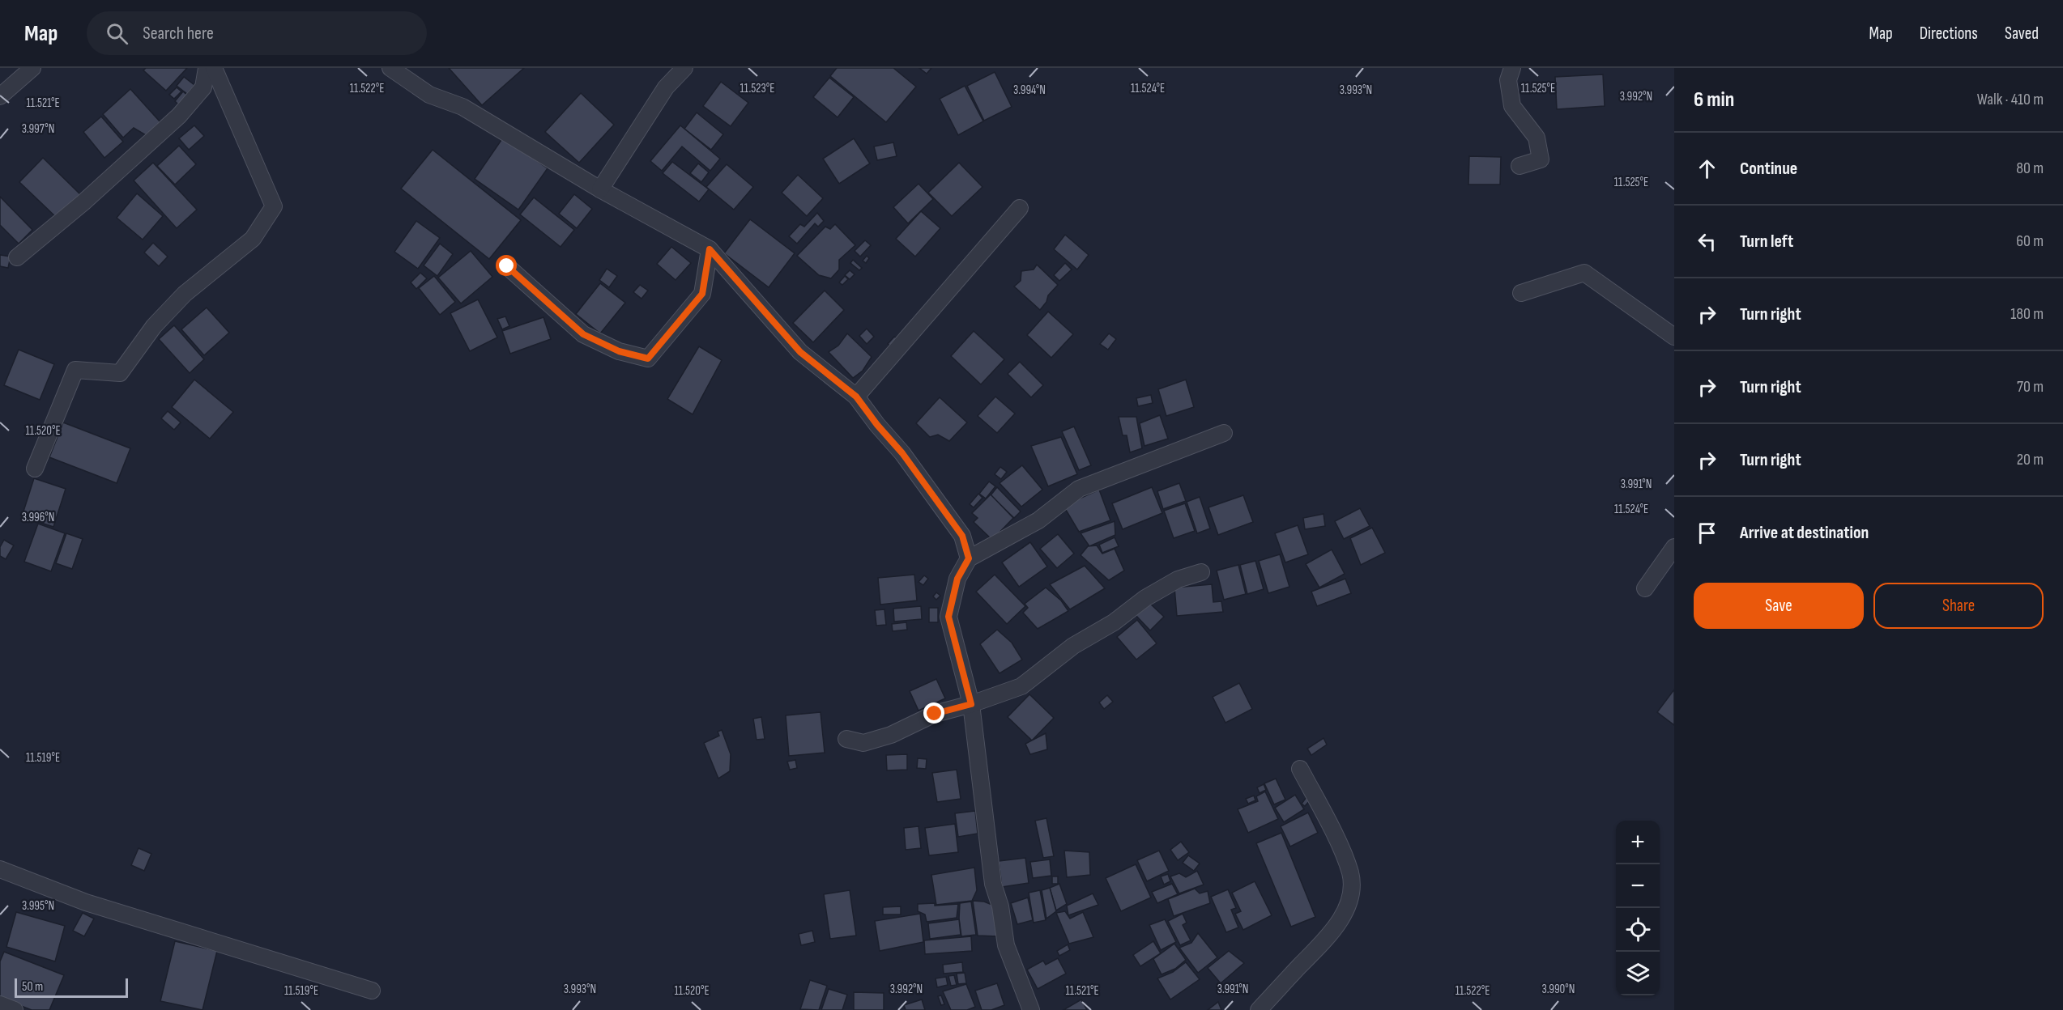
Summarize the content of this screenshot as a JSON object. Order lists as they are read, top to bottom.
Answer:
{
  "scale_bar": "50 m",
  "page": {
    "header": "Map",
    "search": "Search here",
    "nav": ["Map", "Directions", "Saved"],
    "heading": ["6 min", "Walk · 410 m"],
    "list": [
      ["Continue", "80 m"],
      ["Turn left", "60 m"],
      ["Turn right", "180 m"],
      ["Turn right", "70 m"],
      ["Turn right", "20 m"],
      "Arrive at destination"
    ],
    "buttons": ["Save", "Share"],
    "map_buttons": ["+", "−"],
    "scale": "50 m"
  },
  "coordinates": [
    "11.522°E",
    "11.523°E",
    "11.524°E",
    "11.525°E",
    "3.994°N",
    "3.993°N",
    "3.992°N",
    "11.521°E",
    "3.997°N",
    "11.520°E",
    "3.991°N",
    "3.996°N",
    "11.519°E",
    "3.995°N",
    "3.990°N"
  ]
}
